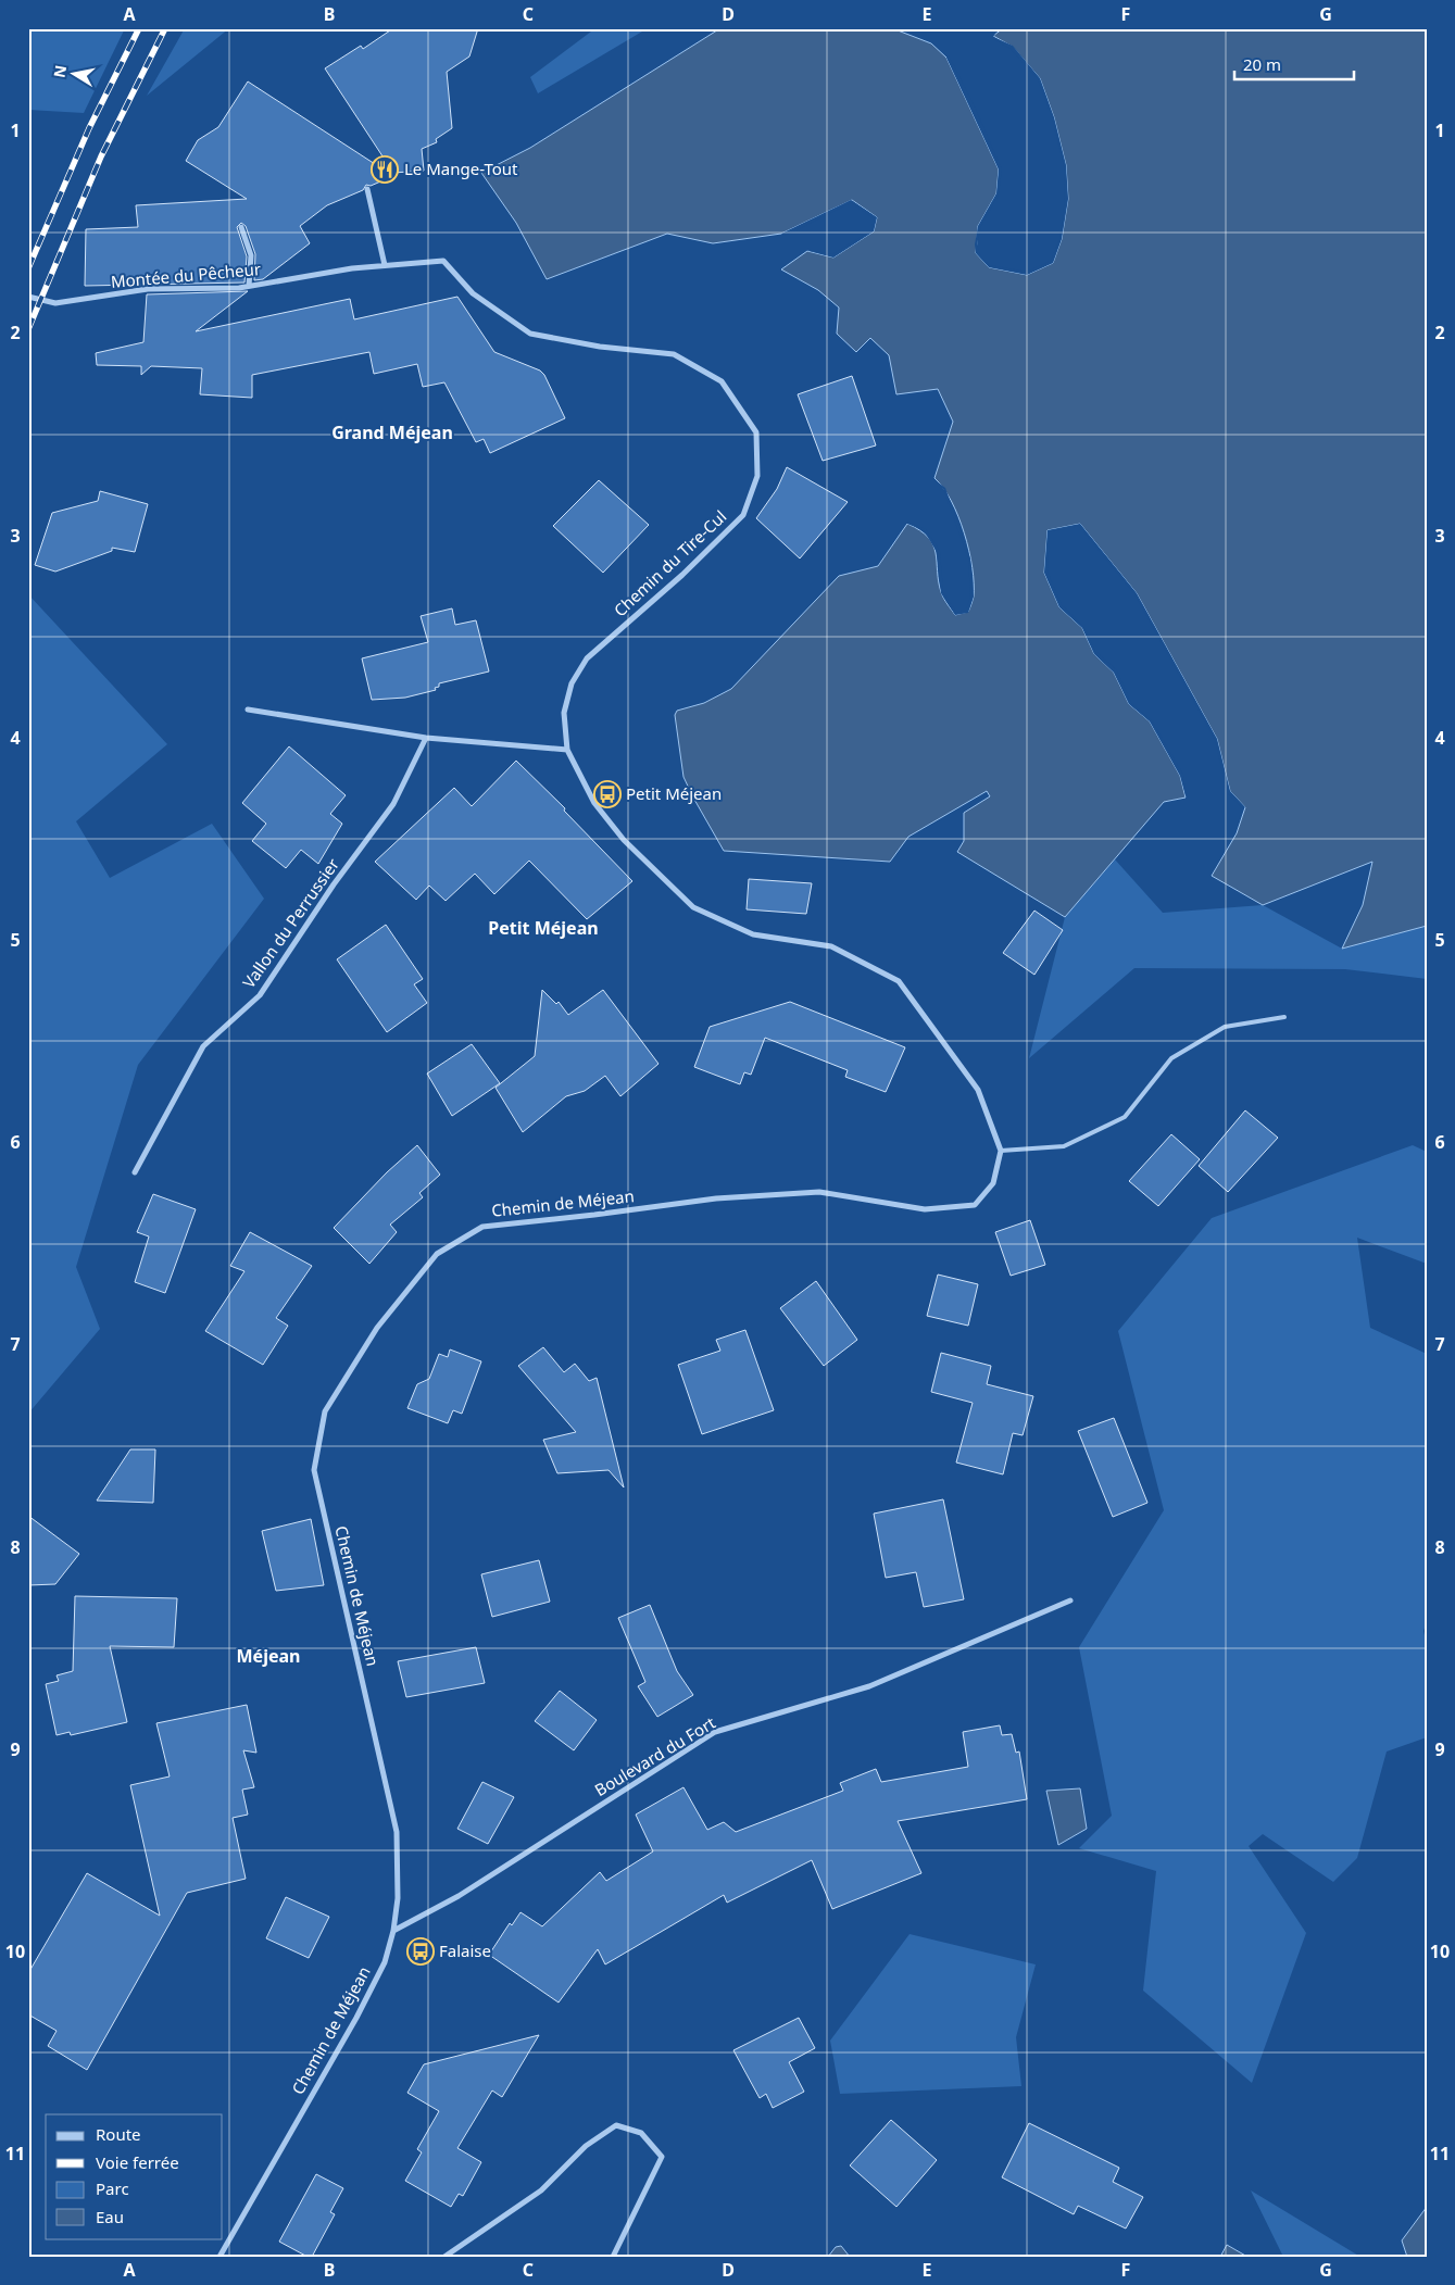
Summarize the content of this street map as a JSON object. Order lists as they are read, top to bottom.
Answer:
{
  "streets": {
    "street": [
      "Montée du Pêcheur",
      "Chemin du Tire-Cul",
      "Vallon du Perrussier",
      "Chemin de Méjean",
      "Boulevard du Fort"
    ]
  },
  "crossings": [
    ["Montée du Pêcheur", "Chemin du Tire-Cul"],
    ["Chemin de Méjean", "Boulevard du Fort"]
  ],
  "districts": ["Grand Méjean", "Petit Méjean", "Méjean"],
  "places": {
    "restaurant": ["Le Mange-Tout"],
    "bus stop": ["Petit Méjean", "Falaise"]
  },
  "legend": [
    "Route",
    "Voie ferrée",
    "Parc",
    "Eau"
  ],
  "scale_bar": "20 m",
  "north": "left",
  "grid": {
    "columns": [
      "A",
      "B",
      "C",
      "D",
      "E",
      "F",
      "G"
    ],
    "rows": [
      "1",
      "2",
      "3",
      "4",
      "5",
      "6",
      "7",
      "8",
      "9",
      "10",
      "11"
    ]
  }
}
